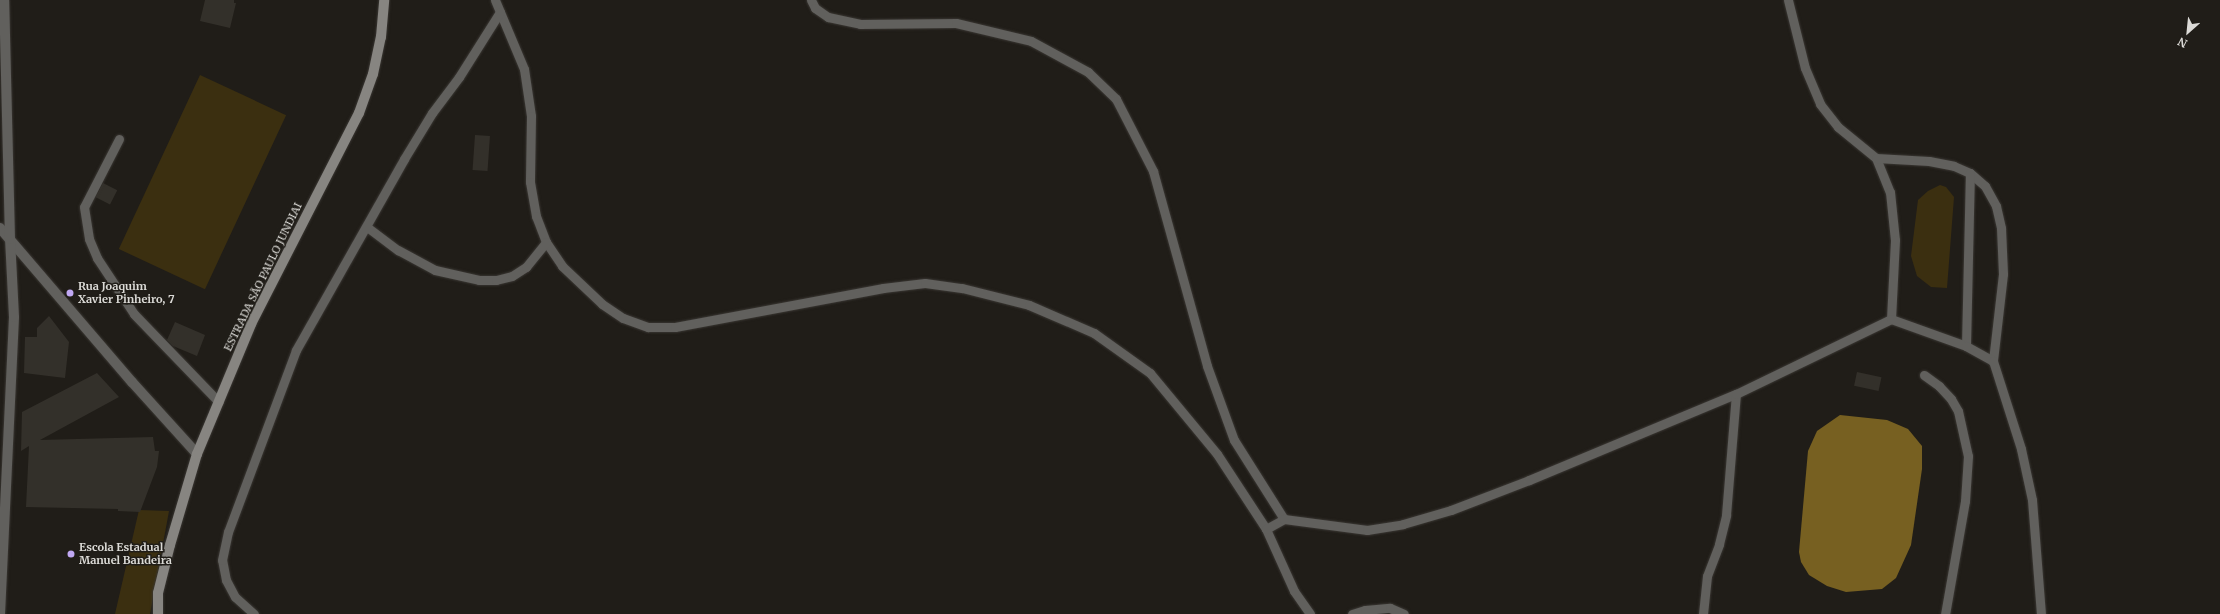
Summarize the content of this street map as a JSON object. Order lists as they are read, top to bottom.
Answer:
{
  "streets": {
    "main road": ["ESTRADA SÃO PAULO JUNDIAI"]
  },
  "places": ["Rua Joaquim Xavier Pinheiro, 7", "Escola Estadual Manuel Bandeira"],
  "north": "bottom left"
}
